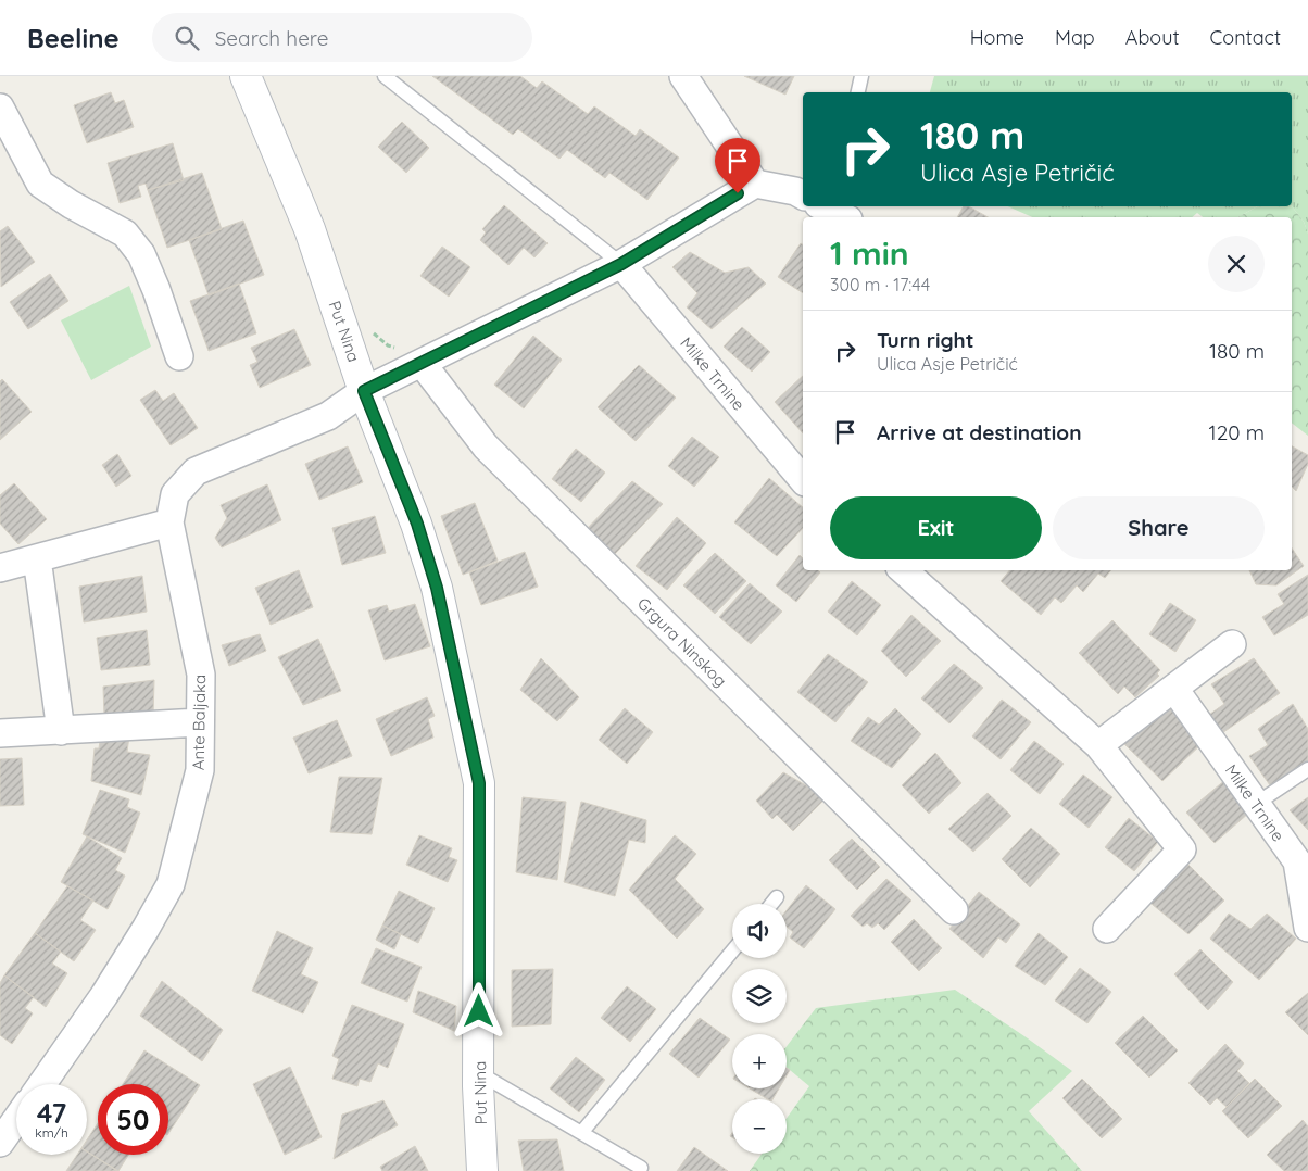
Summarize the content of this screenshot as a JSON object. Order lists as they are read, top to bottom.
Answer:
{
  "streets": {
    "main road": ["Put Nina"],
    "street": ["Milke Trnine", "Grgura Ninskog", "Ante Baljaka"]
  },
  "crossings": [
    ["Put Nina", "Ante Baljaka"],
    ["Milke Trnine", "Ante Baljaka"],
    ["Grgura Ninskog", "Ante Baljaka"]
  ],
  "page": {
    "header": "Beeline",
    "search": "Search here",
    "nav": [
      "Home",
      "Map",
      "About",
      "Contact"
    ],
    "turn": ["180 m", "Ulica Asje Petričić"],
    "heading": ["1 min", "300 m · 17:44"],
    "list": [
      {
        "name": "Turn right",
        "note": "Ulica Asje Petričić",
        "value": "180 m"
      },
      {
        "name": "Arrive at destination",
        "value": "120 m"
      }
    ],
    "buttons": ["Exit", "Share"],
    "map_buttons": ["+", "−"],
    "speed": "47 km/h",
    "limit": "50"
  }
}
